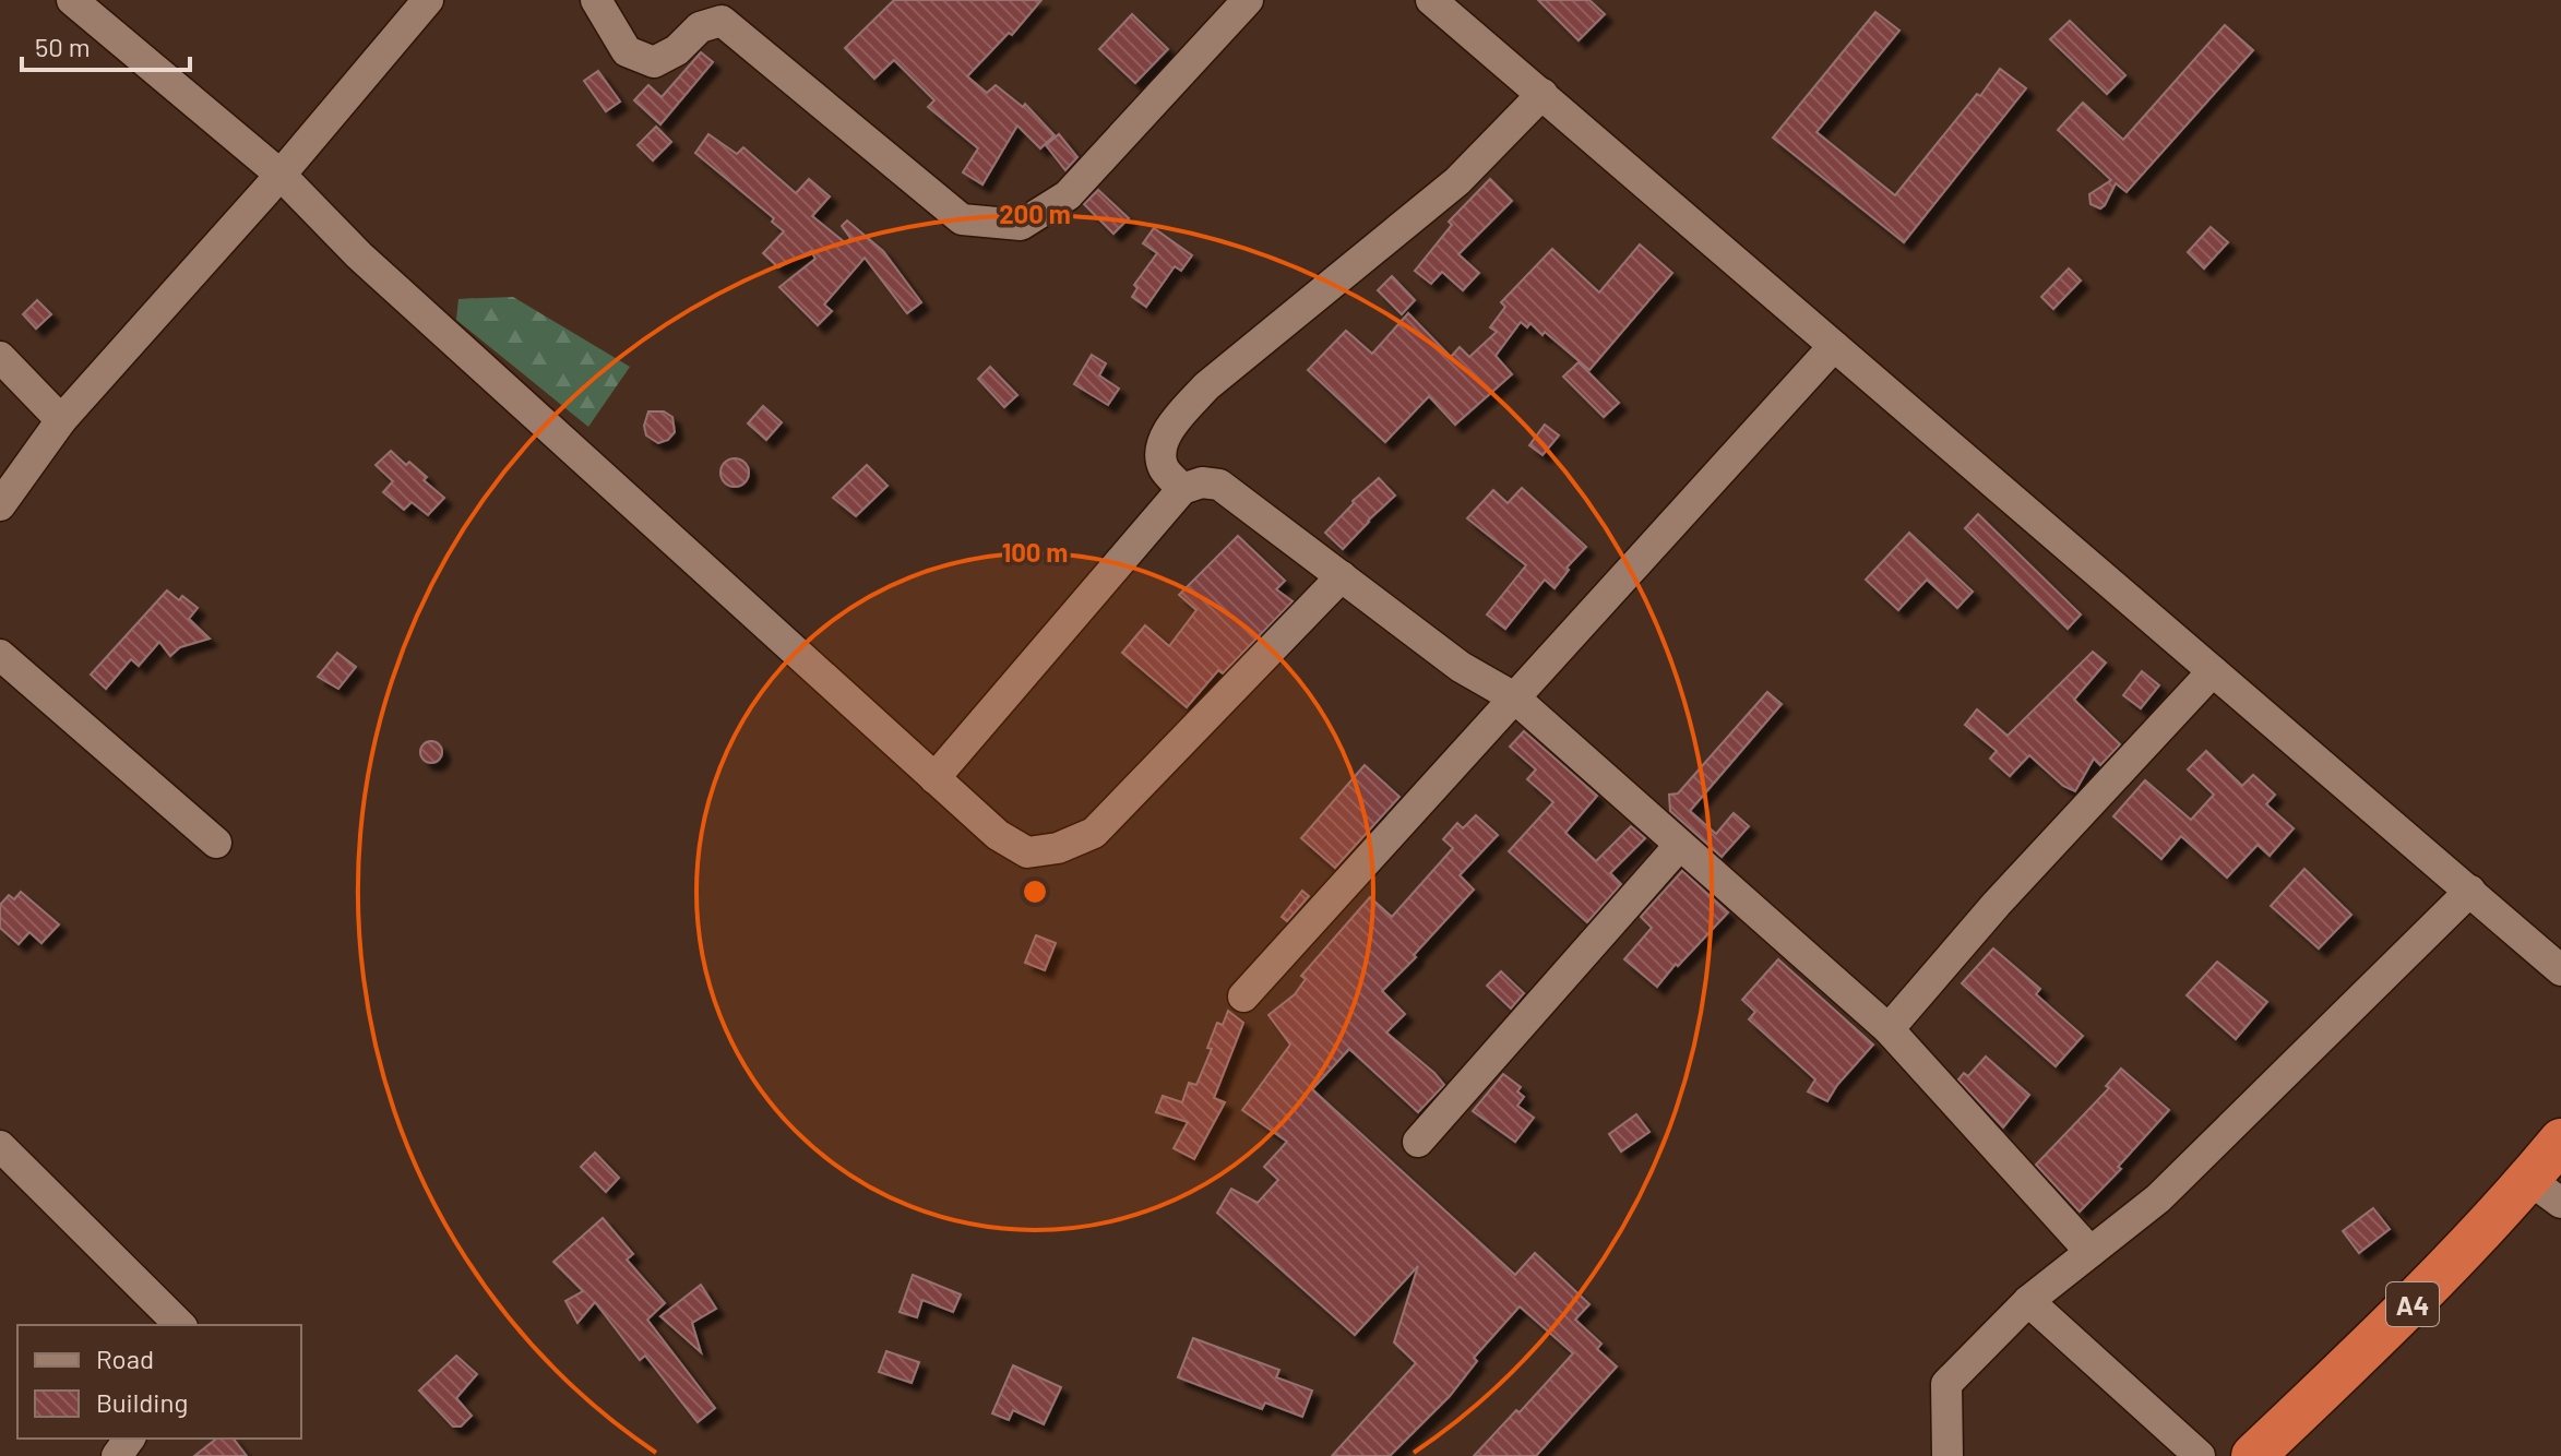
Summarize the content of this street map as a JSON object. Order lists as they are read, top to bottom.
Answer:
{
  "streets": {
    "highway": ["A4"]
  },
  "legend": ["Road", "Building"],
  "scale_bar": "50 m",
  "rings": ["200 m", "100 m"]
}
